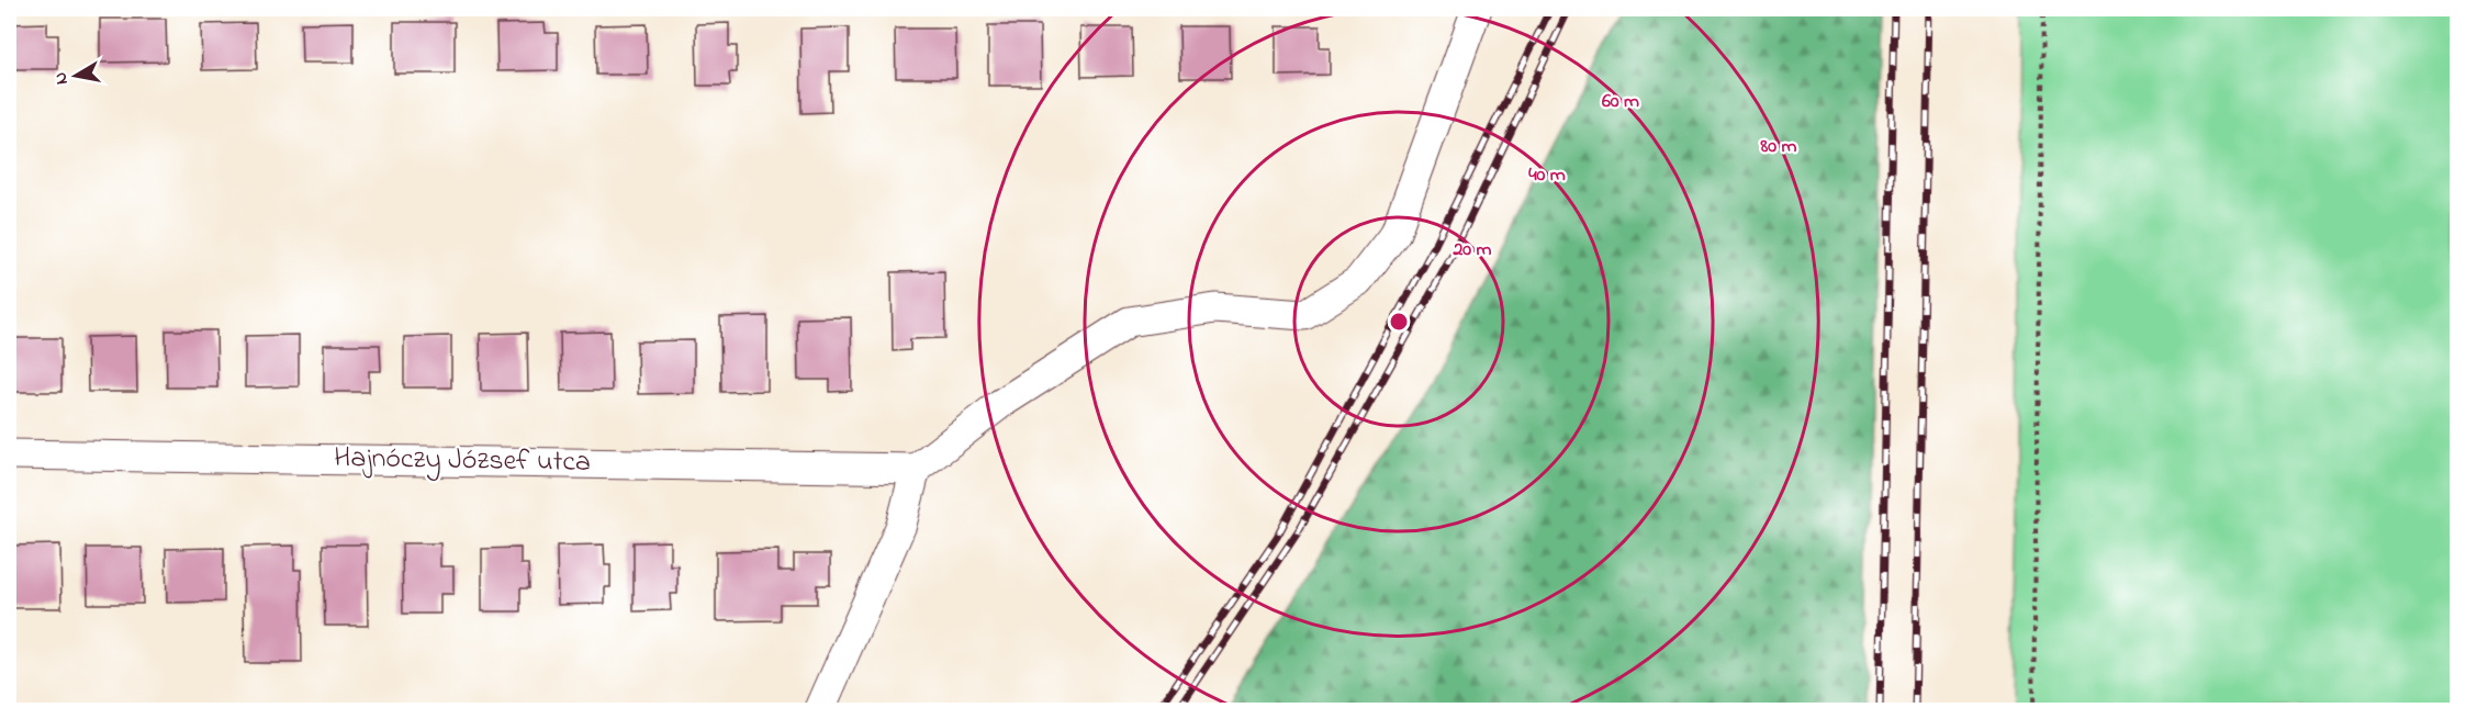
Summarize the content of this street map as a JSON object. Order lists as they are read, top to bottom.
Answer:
{
  "streets": {
    "street": ["Hajnóczy József utca"]
  },
  "north": "left",
  "rings": [
    "60 m",
    "80 m",
    "40 m",
    "20 m"
  ]
}
